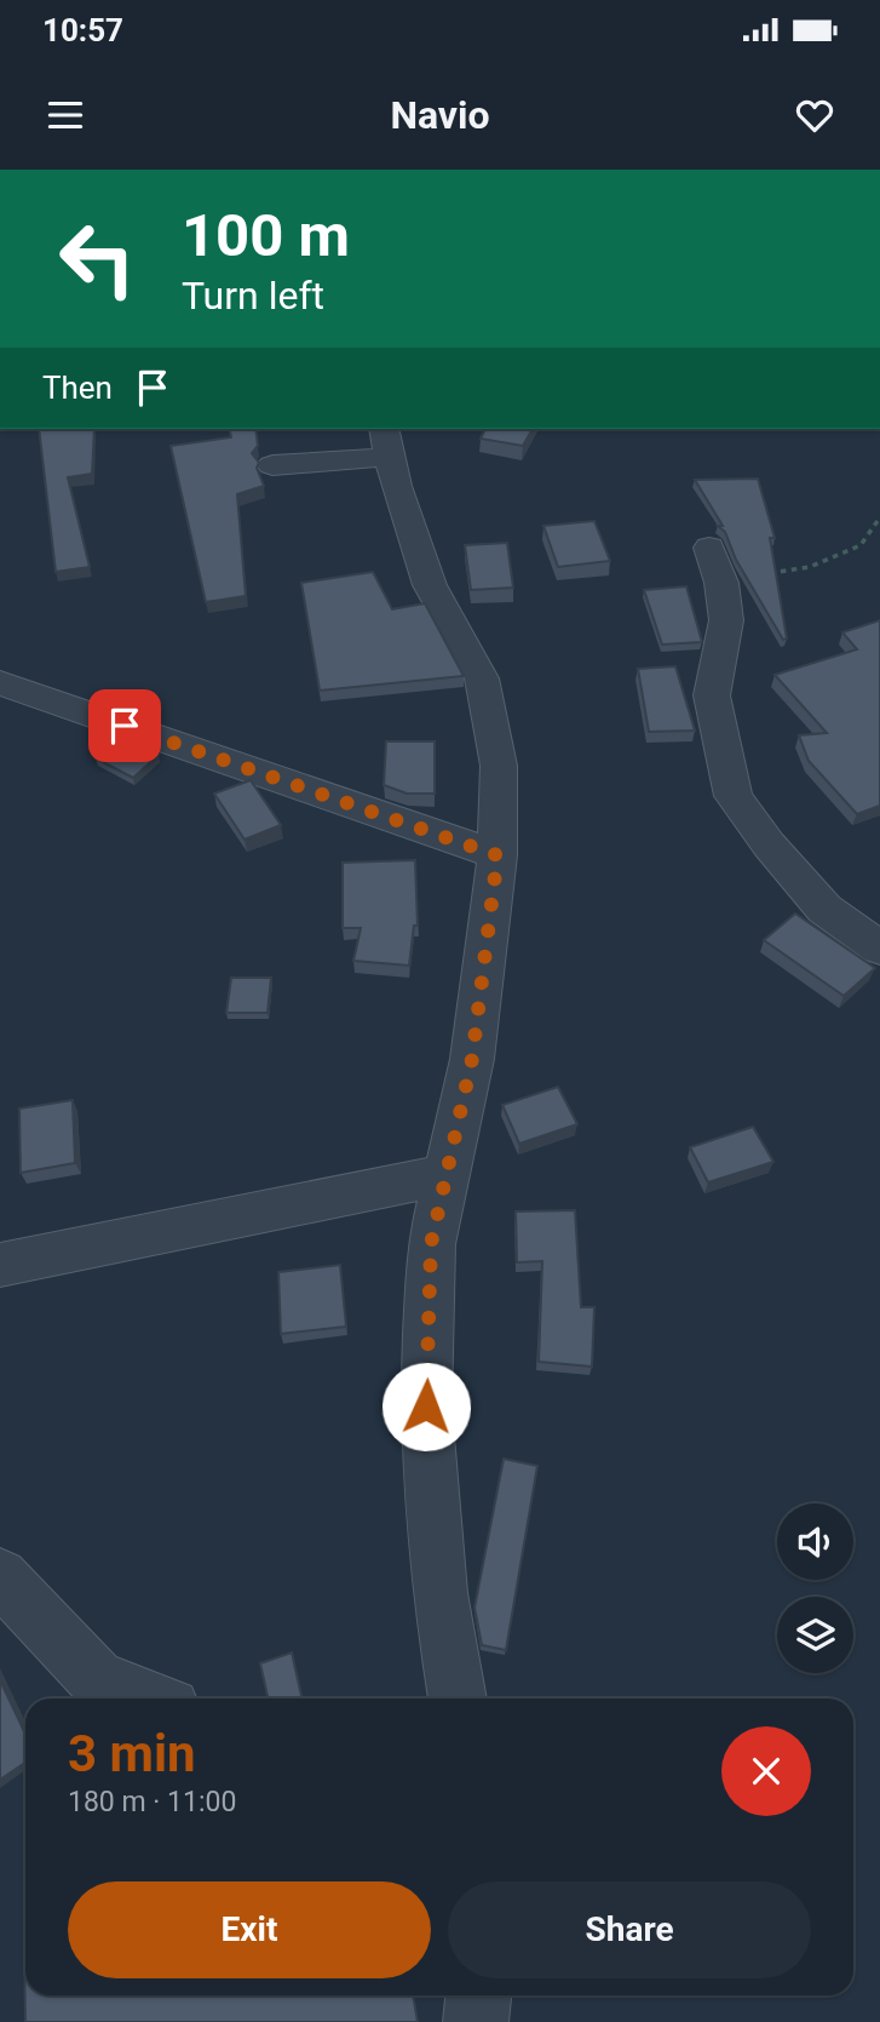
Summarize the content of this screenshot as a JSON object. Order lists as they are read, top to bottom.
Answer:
{
  "page": {
    "status": "10:57",
    "header": "Navio",
    "turn": ["100 m", "Turn left"],
    "then": "Then",
    "heading": ["3 min", "180 m · 11:00"],
    "buttons": ["Exit", "Share"]
  }
}
